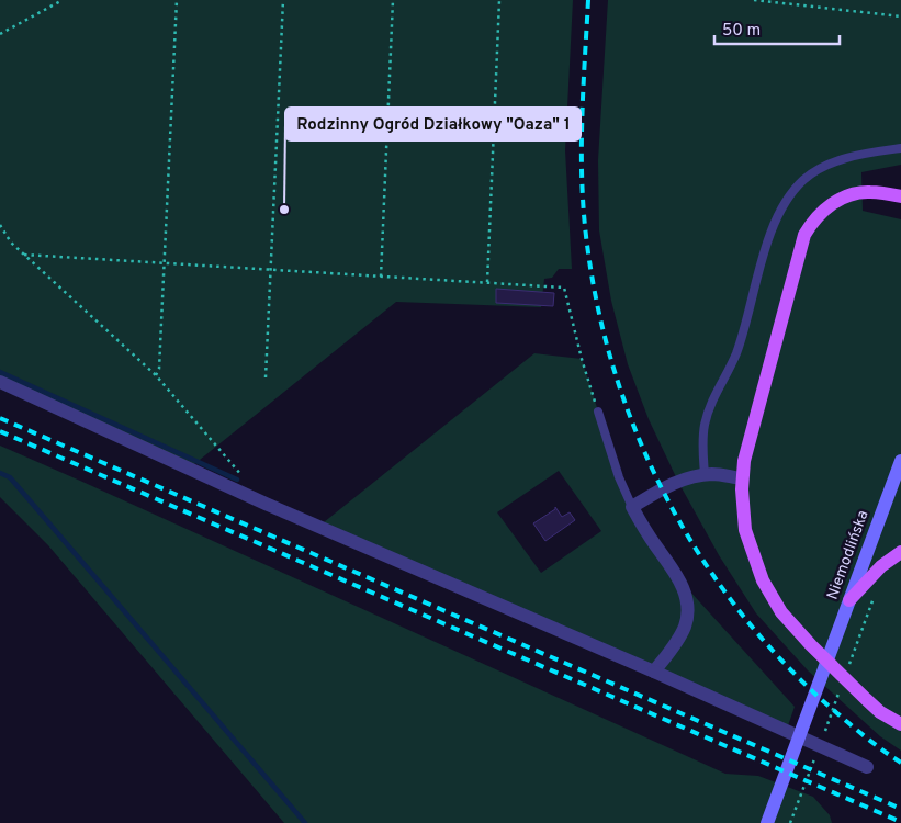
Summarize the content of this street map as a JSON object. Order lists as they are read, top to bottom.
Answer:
{
  "streets": {
    "main road": ["Niemodlińska"]
  },
  "places": ["Rodzinny Ogród Działkowy \"Oaza\" 1"],
  "scale_bar": "50 m"
}
